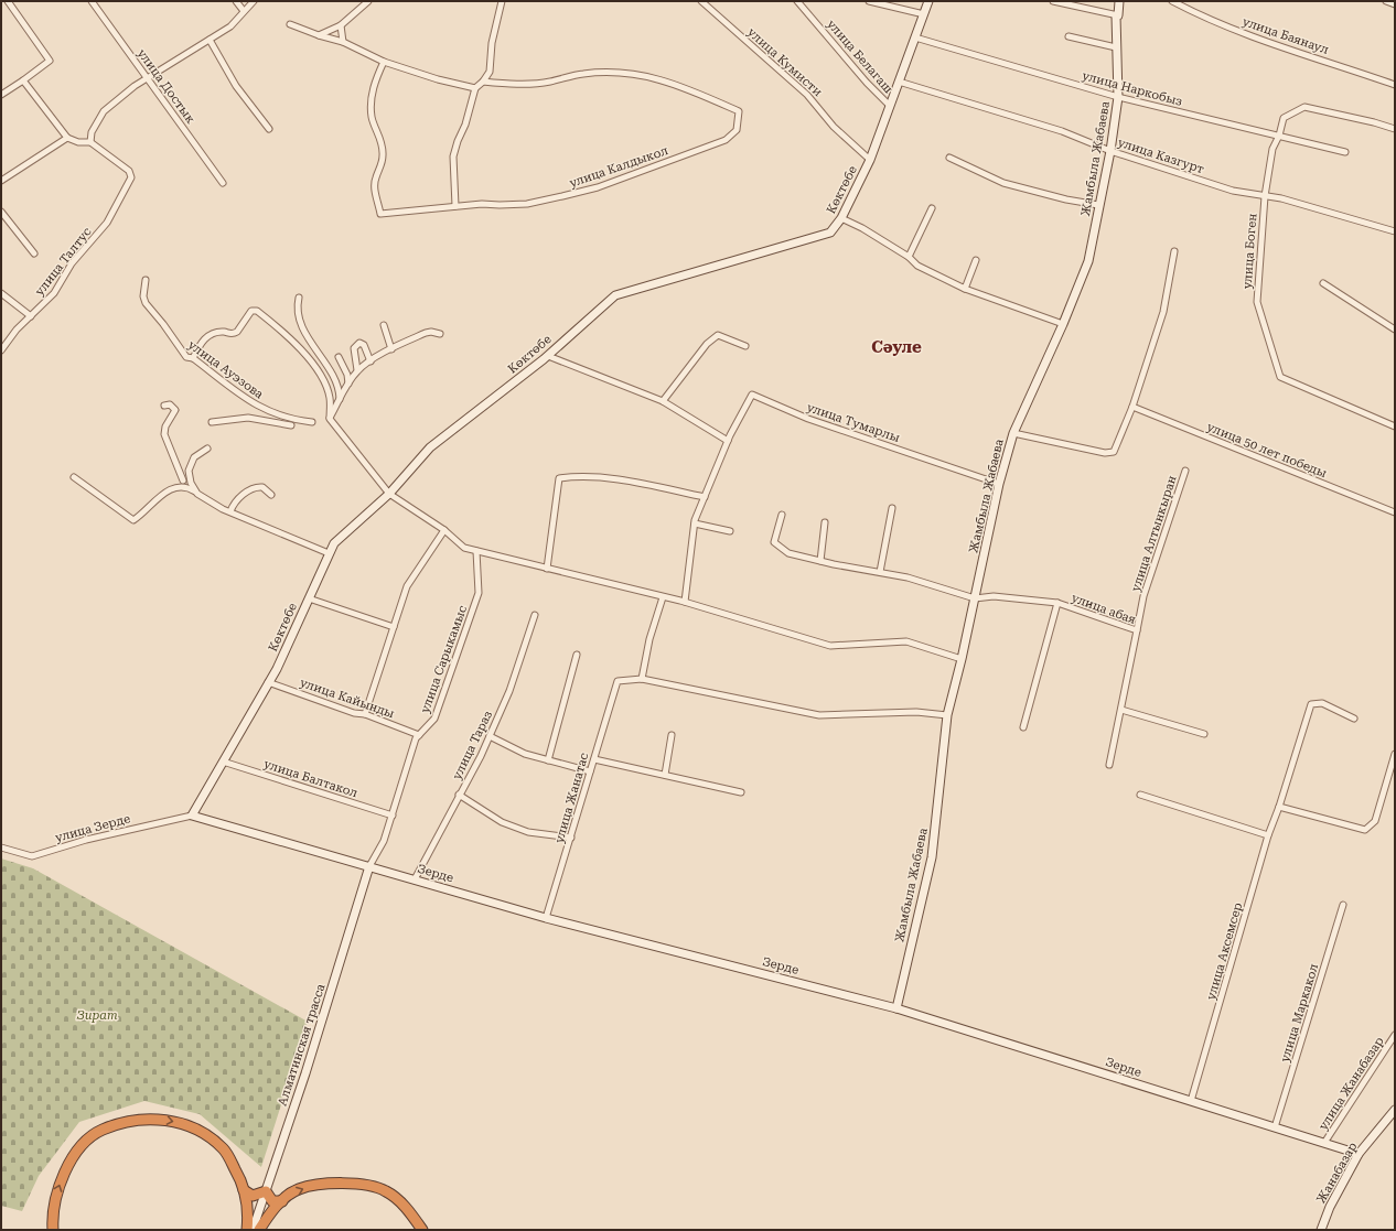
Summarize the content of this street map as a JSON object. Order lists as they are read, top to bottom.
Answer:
{
  "streets": {
    "street": [
      "улица Баянаул",
      "улица Белагаш",
      "улица Кумисти",
      "улица Достык",
      "улица Наркобыз",
      "улица Казгурт",
      "Жамбыла Жабаева",
      "улица Калдыкол",
      "Көктөбе",
      "улица Боген",
      "улица Талтус",
      "улица Ауэзова",
      "улица Тумарлы",
      "улица 50 лет победы",
      "улица Алтынкыран",
      "улица абая",
      "улица Сарыкамыс",
      "улица Кайынды",
      "улица Тараз",
      "улица Балтакол",
      "улица Жанатас",
      "улица Зерде",
      "Зерде",
      "улица Аксемсер",
      "улица Маркакол",
      "Алматинская трасса",
      "улица Жанабазар",
      "Жанабазар"
    ]
  },
  "crossings": [
    ["улица Белагаш", "Көктөбе"],
    ["улица Кумисти", "Көктөбе"],
    ["улица Наркобыз", "Жамбыла Жабаева"],
    ["улица Наркобыз", "Көктөбе"],
    ["улица Наркобыз", "улица Боген"],
    ["улица Казгурт", "Жамбыла Жабаева"],
    ["улица Казгурт", "Көктөбе"],
    ["улица Казгурт", "улица Боген"],
    ["Жамбыла Жабаева", "улица Тумарлы"],
    ["Жамбыла Жабаева", "Зерде"],
    ["Көктөбе", "улица Кайынды"],
    ["Көктөбе", "улица Балтакол"],
    ["Көктөбе", "улица Зерде"],
    ["Көктөбе", "Зерде"],
    ["улица Алтынкыран", "улица абая"],
    ["улица Сарыкамыс", "улица Кайынды"],
    ["улица Сарыкамыс", "улица Балтакол"],
    ["улица Сарыкамыс", "Зерде"],
    ["улица Сарыкамыс", "Алматинская трасса"],
    ["улица Тараз", "Зерде"],
    ["улица Жанатас", "Зерде"],
    ["улица Зерде", "Зерде"],
    ["Зерде", "улица Аксемсер"],
    ["Зерде", "улица Маркакол"],
    ["Зерде", "Алматинская трасса"],
    ["Зерде", "улица Жанабазар"],
    ["Зерде", "Жанабазар"]
  ],
  "districts": ["Сәуле"],
  "parks": ["Зират"]
}
